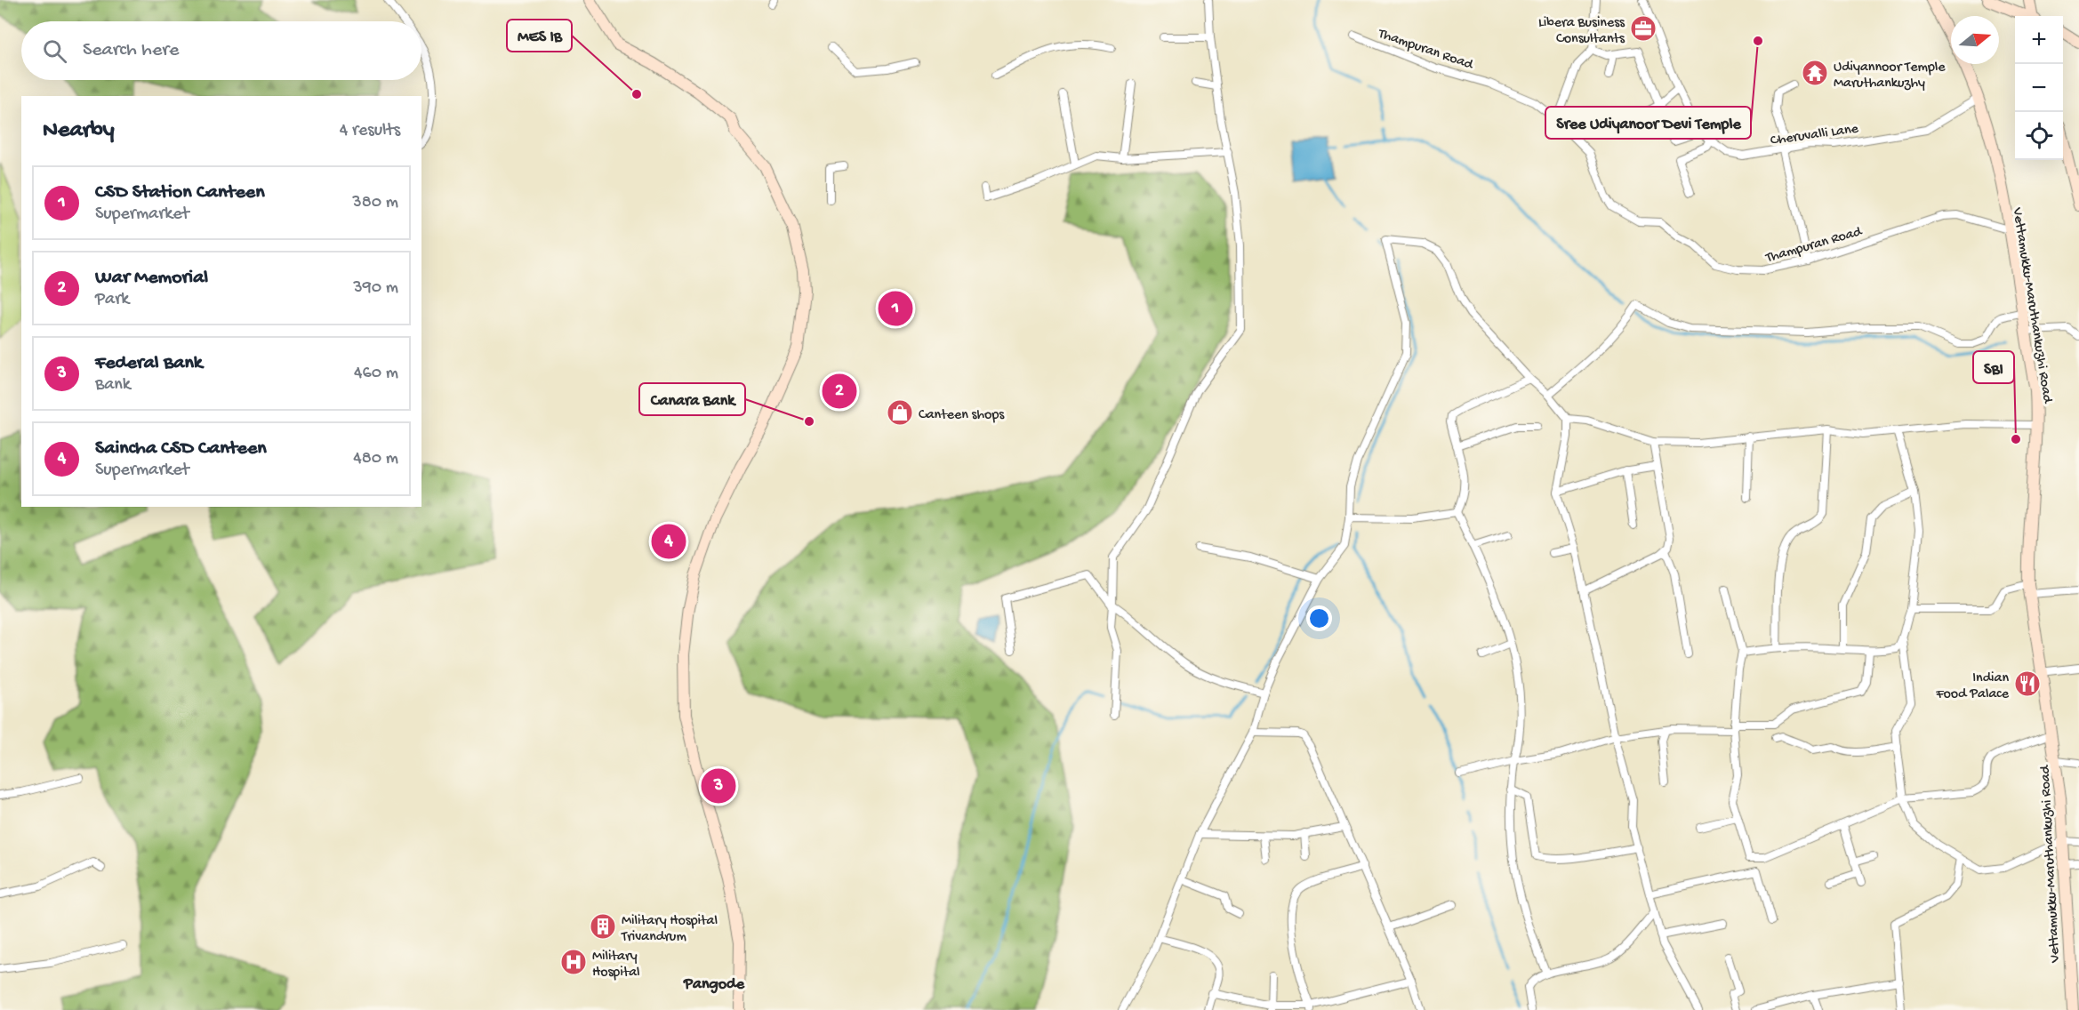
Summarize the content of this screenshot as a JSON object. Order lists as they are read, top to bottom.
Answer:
{
  "streets": {
    "main road": ["Vettamukku-Maruthankuzhi Road"],
    "street": ["Thampuran Road", "Cheruvalli Lane"]
  },
  "crossings": [
    ["Thampuran Road", "Vettamukku-Maruthankuzhi Road"],
    ["Cheruvalli Lane", "Vettamukku-Maruthankuzhi Road"]
  ],
  "districts": ["Pangode"],
  "places": {
    "office": ["Libera Business Consultants"],
    "other": [
      "Sree Udiyanoor Devi Temple",
      "MES IB",
      "Canara Bank",
      "SBI"
    ],
    "temple": ["Udiyannoor Temple Maruthankuzhy"],
    "shop": ["Canteen shops"],
    "restaurant": ["Indian Food Palace"],
    "building": ["Military Hospital Trivandrum"],
    "hospital": ["Military Hospital"]
  },
  "north": "right",
  "page": {
    "map_buttons": ["+", "−"],
    "search": "Search here",
    "heading": ["Nearby", "4 results"],
    "list": [
      {
        "mark": "1",
        "name": "CSD Station Canteen",
        "note": "Supermarket",
        "value": "380 m"
      },
      {
        "mark": "2",
        "name": "War Memorial",
        "note": "Park",
        "value": "390 m"
      },
      {
        "mark": "3",
        "name": "Federal Bank",
        "note": "Bank",
        "value": "460 m"
      },
      {
        "mark": "4",
        "name": "Saincha CSD Canteen",
        "note": "Supermarket",
        "value": "480 m"
      }
    ],
    "pins": [
      "1",
      "2",
      "4",
      "3"
    ]
  }
}
